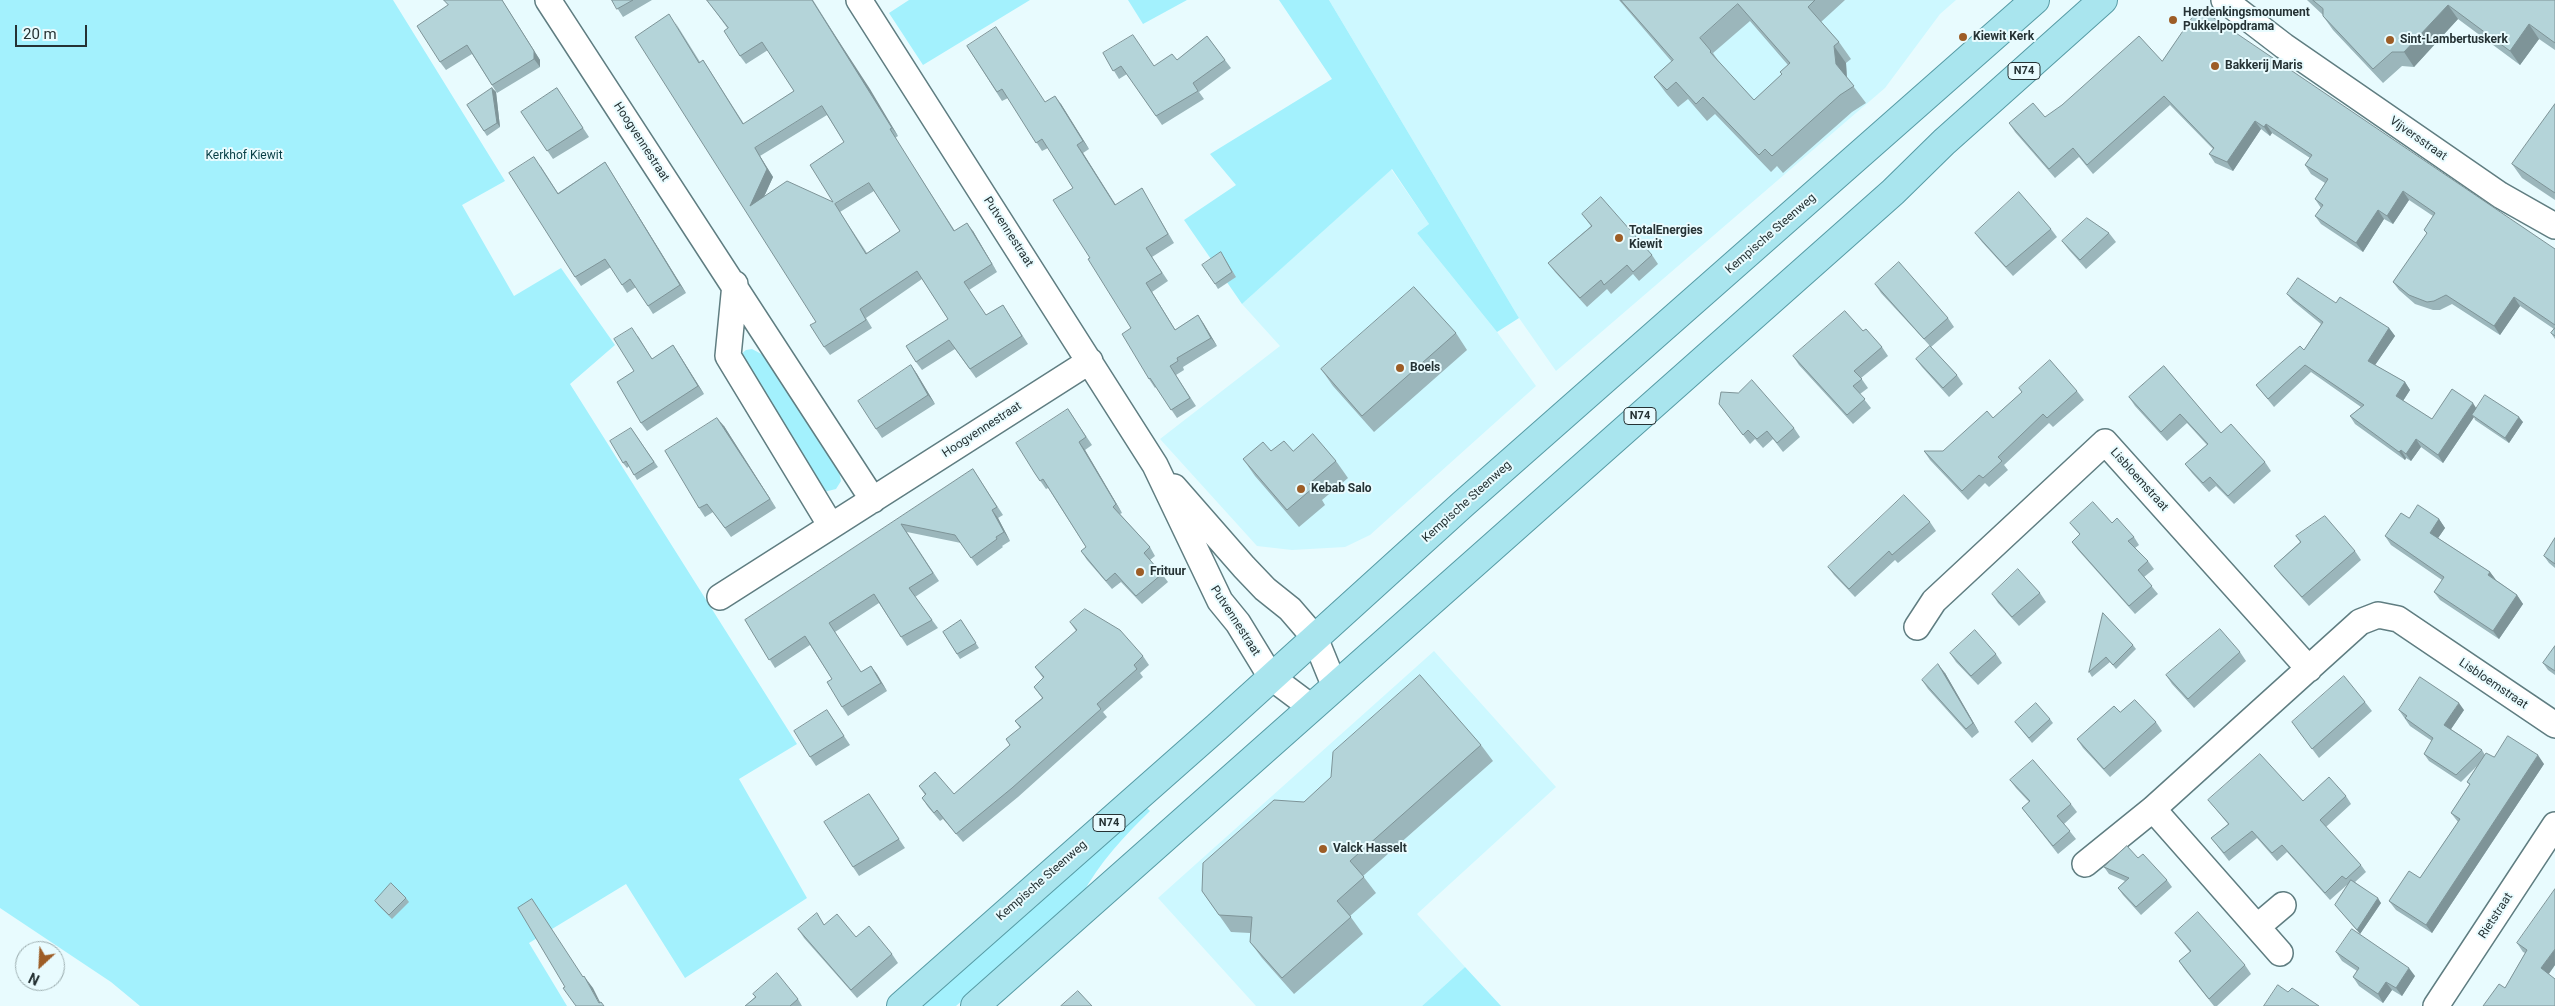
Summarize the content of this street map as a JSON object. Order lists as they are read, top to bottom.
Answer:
{
  "streets": {
    "main road": ["N74", "Kempische Steenweg"],
    "street": [
      "Vijversstraat",
      "Hoogvennestraat",
      "Putvennestraat",
      "Lisbloemstraat",
      "Rietstraat"
    ]
  },
  "crossings": [
    ["N74", "Putvennestraat"],
    ["Hoogvennestraat", "Putvennestraat"],
    ["Putvennestraat", "Kempische Steenweg"]
  ],
  "parks": ["Kerkhof Kiewit"],
  "places": [
    "Herdenkingsmonument Pukkelpopdrama",
    "Kiewit Kerk",
    "Sint-Lambertuskerk",
    "Bakkerij Maris",
    "TotalEnergies Kiewit",
    "Boels",
    "Kebab Salo",
    "Frituur",
    "Valck Hasselt"
  ],
  "scale_bar": "20 m",
  "north": "bottom left"
}
